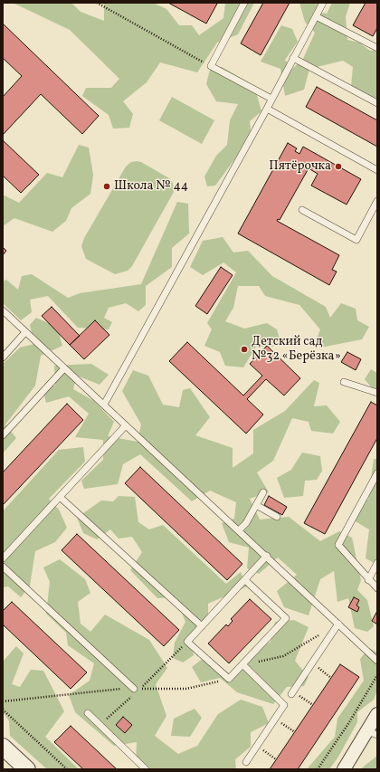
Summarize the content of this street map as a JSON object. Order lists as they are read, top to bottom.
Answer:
{
  "places": ["Пятёрочка", "Школа № 44", "Детский сад №32 «Берёзка»"]
}
